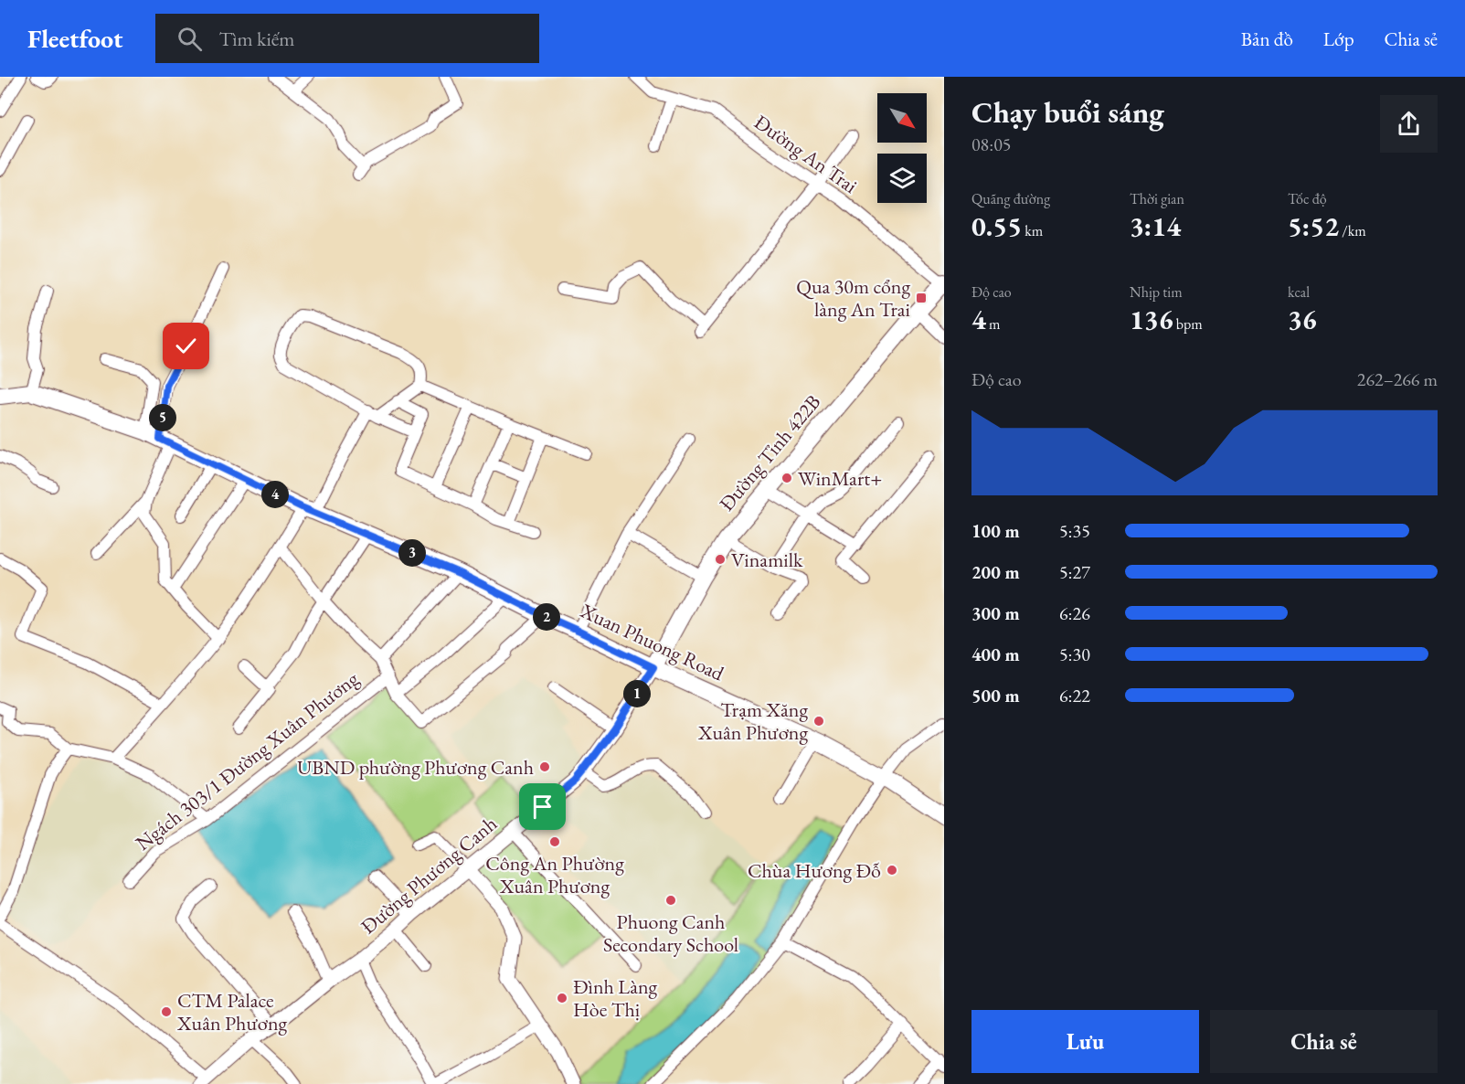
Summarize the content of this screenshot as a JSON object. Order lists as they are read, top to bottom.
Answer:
{
  "streets": {
    "main road": ["Đường Tỉnh 422B", "Xuan Phuong Road"],
    "street": ["Đường An Trai", "Ngách 303/1 Đường Xuân Phương", "Đường Phương Canh"]
  },
  "crossings": [
    ["Đường An Trai", "Đường Tỉnh 422B"],
    ["Đường Tỉnh 422B", "Xuan Phuong Road"],
    ["Đường Tỉnh 422B", "Đường Phương Canh"],
    ["Xuan Phuong Road", "Đường Phương Canh"]
  ],
  "places": {
    "transit": ["Qua 30m cổng làng An Trai"],
    "other": [
      "WinMart+",
      "Vinamilk",
      "Trạm Xăng Xuân Phương",
      "UBND phường Phương Canh",
      "Công An Phường Xuân Phương",
      "Chùa Hương Đỗ",
      "Phuong Canh Secondary School",
      "Đình Làng Hòe Thị",
      "CTM Palace Xuân Phương"
    ]
  },
  "north": "bottom right",
  "page": {
    "header": "Fleetfoot",
    "search": "Tìm kiếm",
    "nav": ["Bản đồ", "Lớp", "Chia sẻ"],
    "heading": ["Chạy buổi sáng", "08:05"],
    "stats": [
      ["Quãng đường", "0.55 km"],
      ["Thời gian", "3:14"],
      ["Tốc độ", "5:52 /km"],
      ["Độ cao", "4 m"],
      ["Nhịp tim", "136 bpm"],
      ["kcal", "36"]
    ],
    "chart": ["Độ cao", "262–266 m"],
    "pins": [
      "5",
      "4",
      "3",
      "2",
      "1"
    ],
    "list": [
      {
        "name": "100 m",
        "note": "5:35"
      },
      {
        "name": "200 m",
        "note": "5:27"
      },
      {
        "name": "300 m",
        "note": "6:26"
      },
      {
        "name": "400 m",
        "note": "5:30"
      },
      {
        "name": "500 m",
        "note": "6:22"
      }
    ],
    "buttons": ["Lưu", "Chia sẻ"]
  }
}
